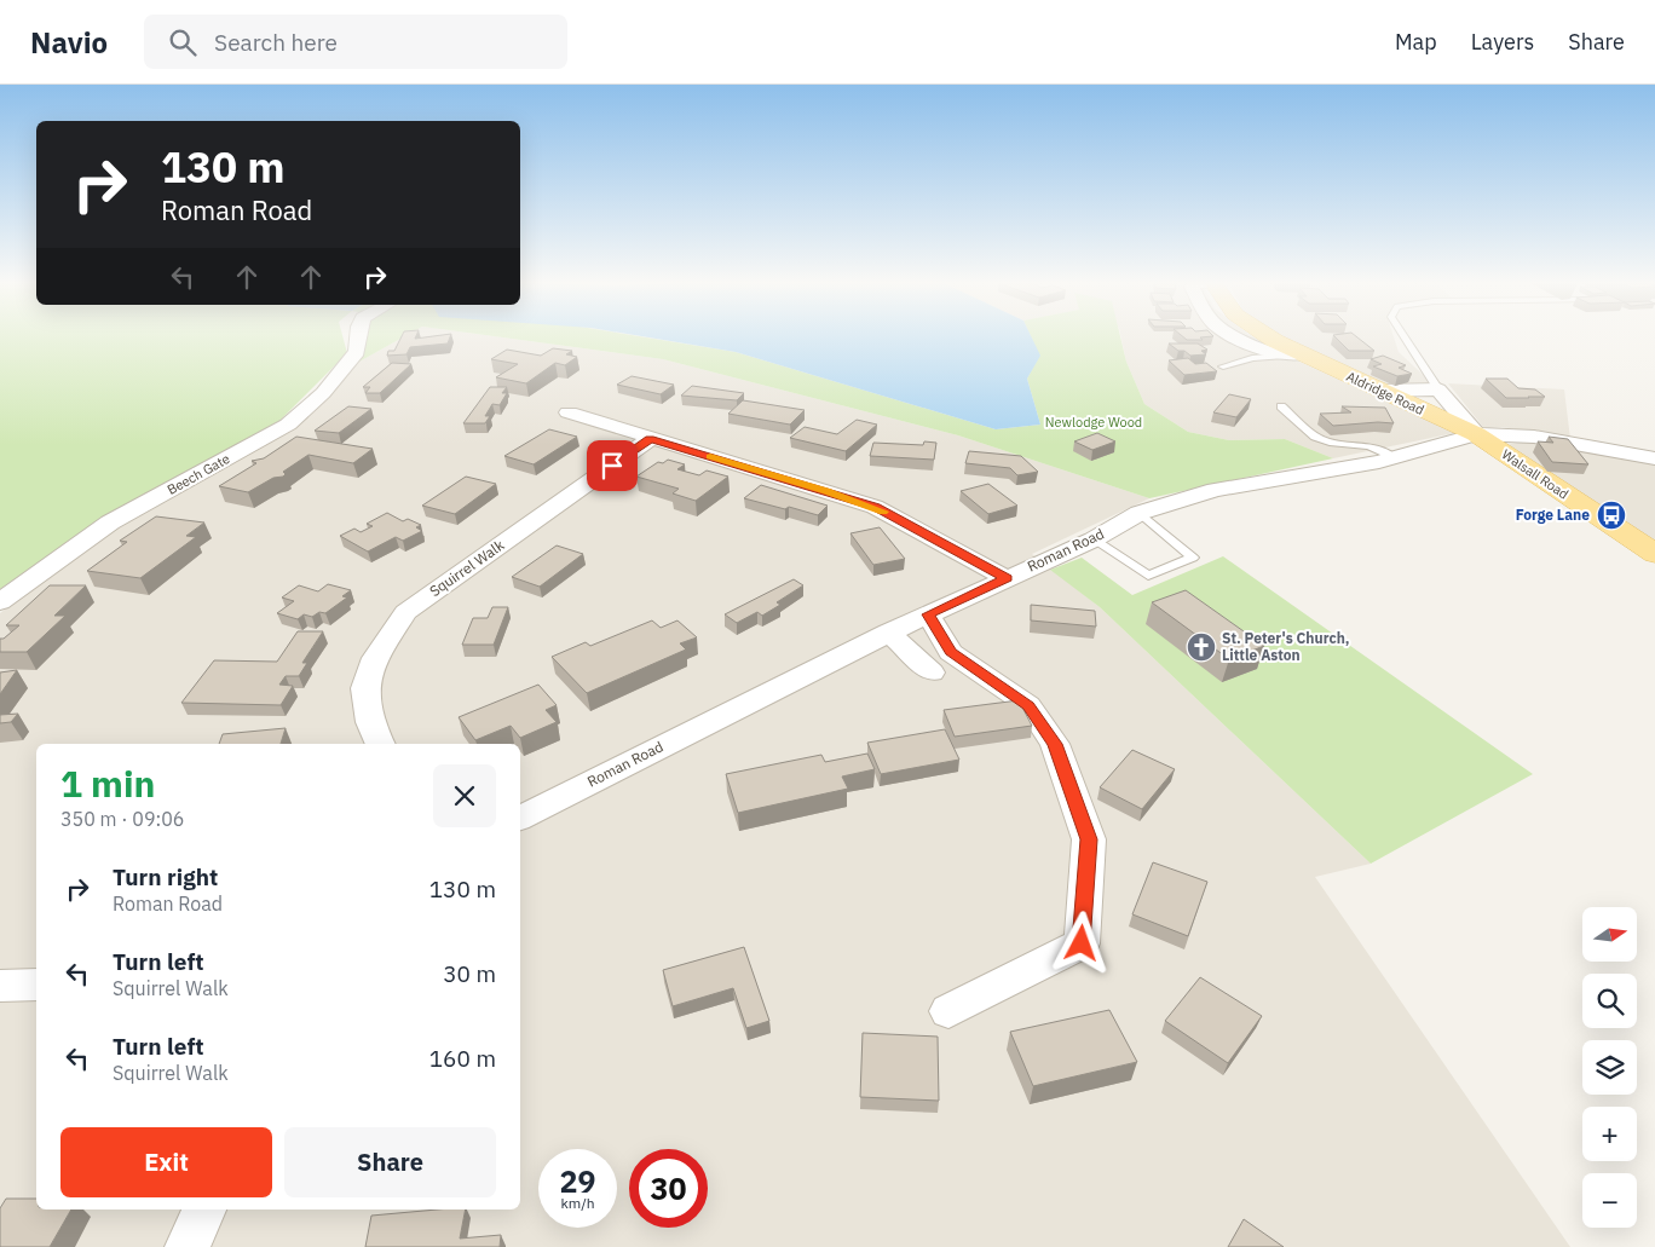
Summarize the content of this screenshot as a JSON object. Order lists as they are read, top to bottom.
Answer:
{
  "streets": {
    "main road": ["Aldridge Road", "Walsall Road"],
    "street": ["Beech Gate", "Roman Road", "Squirrel Walk"]
  },
  "crossings": [
    ["Aldridge Road", "Walsall Road"],
    ["Aldridge Road", "Roman Road"],
    ["Walsall Road", "Roman Road"]
  ],
  "parks": ["Newlodge Wood"],
  "places": {
    "bus stop": ["Forge Lane"],
    "church": ["St. Peter's Church, Little Aston"]
  },
  "north": "right",
  "page": {
    "header": "Navio",
    "search": "Search here",
    "nav": ["Map", "Layers", "Share"],
    "turn": ["130 m", "Roman Road"],
    "heading": ["1 min", "350 m · 09:06"],
    "list": [
      {
        "name": "Turn right",
        "note": "Roman Road",
        "value": "130 m"
      },
      {
        "name": "Turn left",
        "note": "Squirrel Walk",
        "value": "30 m"
      },
      {
        "name": "Turn left",
        "note": "Squirrel Walk",
        "value": "160 m"
      }
    ],
    "map_buttons": ["+", "−"],
    "buttons": ["Exit", "Share"],
    "speed": "29 km/h",
    "limit": "30"
  }
}
